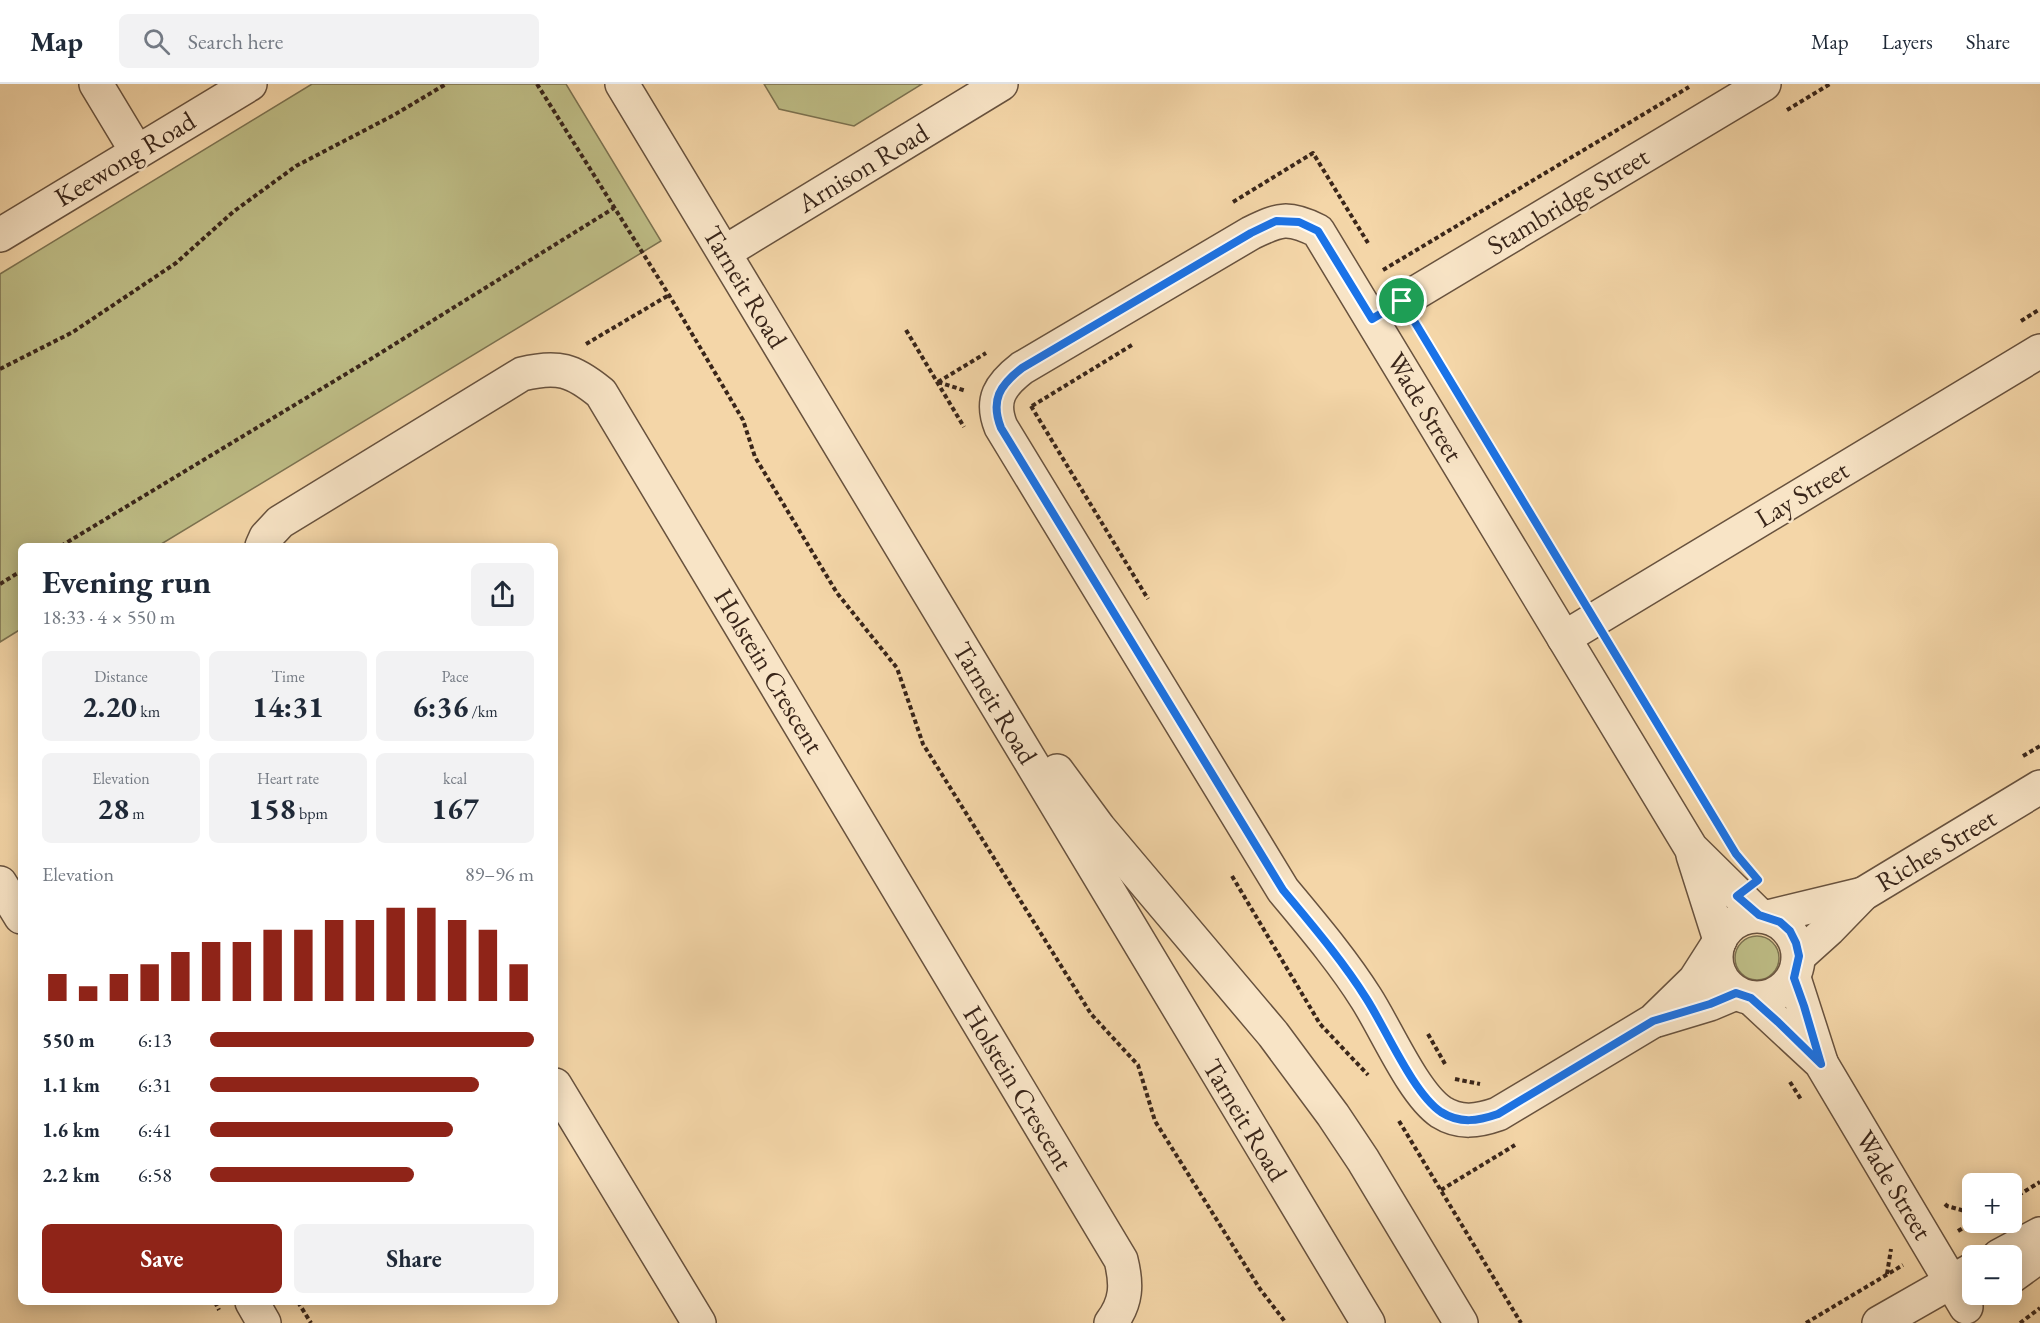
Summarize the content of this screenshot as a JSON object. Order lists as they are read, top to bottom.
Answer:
{
  "streets": {
    "street": [
      "Keewong Road",
      "Arnison Road",
      "Stambridge Street",
      "Tarneit Road",
      "Wade Street",
      "Lay Street",
      "Holstein Crescent",
      "Riches Street"
    ]
  },
  "crossings": [
    ["Arnison Road", "Tarneit Road"],
    ["Stambridge Street", "Wade Street"],
    ["Wade Street", "Lay Street"],
    ["Wade Street", "Riches Street"]
  ],
  "page": {
    "header": "Map",
    "search": "Search here",
    "nav": ["Map", "Layers", "Share"],
    "heading": ["Evening run", "18:33 · 4 × 550 m"],
    "stats": [
      ["Distance", "2.20 km"],
      ["Time", "14:31"],
      ["Pace", "6:36 /km"],
      ["Elevation", "28 m"],
      ["Heart rate", "158 bpm"],
      ["kcal", "167"]
    ],
    "chart": ["Elevation", "89–96 m"],
    "list": [
      {
        "name": "550 m",
        "note": "6:13"
      },
      {
        "name": "1.1 km",
        "note": "6:31"
      },
      {
        "name": "1.6 km",
        "note": "6:41"
      },
      {
        "name": "2.2 km",
        "note": "6:58"
      }
    ],
    "map_buttons": ["+", "−"],
    "buttons": ["Save", "Share"]
  }
}
